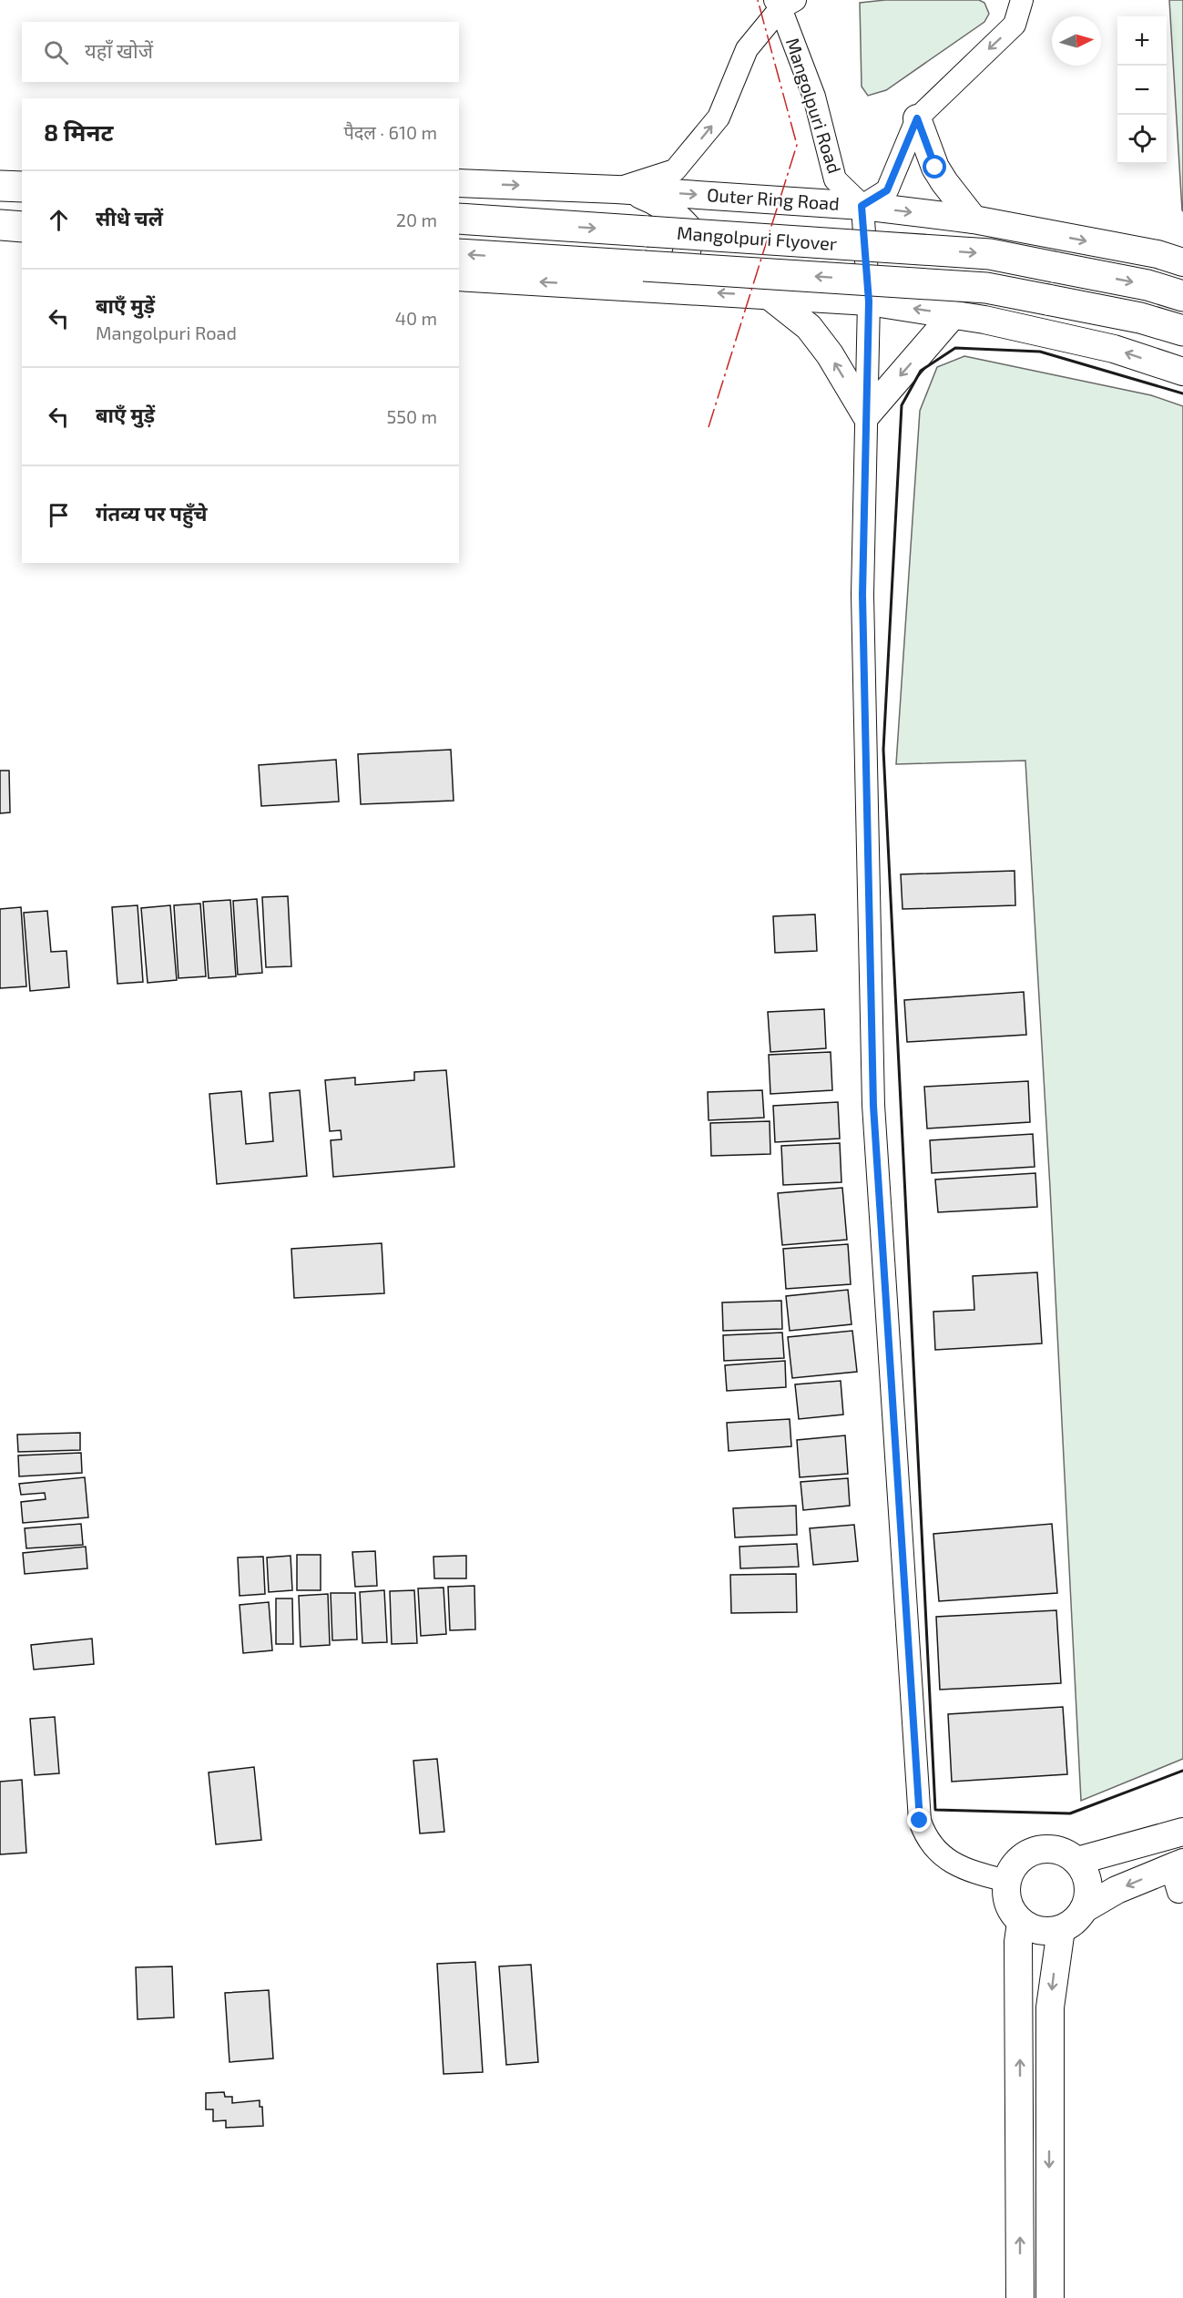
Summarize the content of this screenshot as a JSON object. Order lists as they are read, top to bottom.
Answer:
{
  "streets": {
    "highway": ["Mangolpuri Flyover"],
    "main road": ["Outer Ring Road"],
    "street": ["Mangolpuri Road"]
  },
  "crossings": [
    ["Mangolpuri Road", "Outer Ring Road"]
  ],
  "north": "right",
  "page": {
    "map_buttons": ["+", "−"],
    "search": "यहाँ खोजें",
    "heading": ["8 मिनट", "पैदल · 610 m"],
    "list": [
      ["सीधे चलें", "20 m"],
      ["बाएँ मुड़ें", "Mangolpuri Road", "40 m"],
      ["बाएँ मुड़ें", "550 m"],
      "गंतव्य पर पहुँचे"
    ]
  }
}
